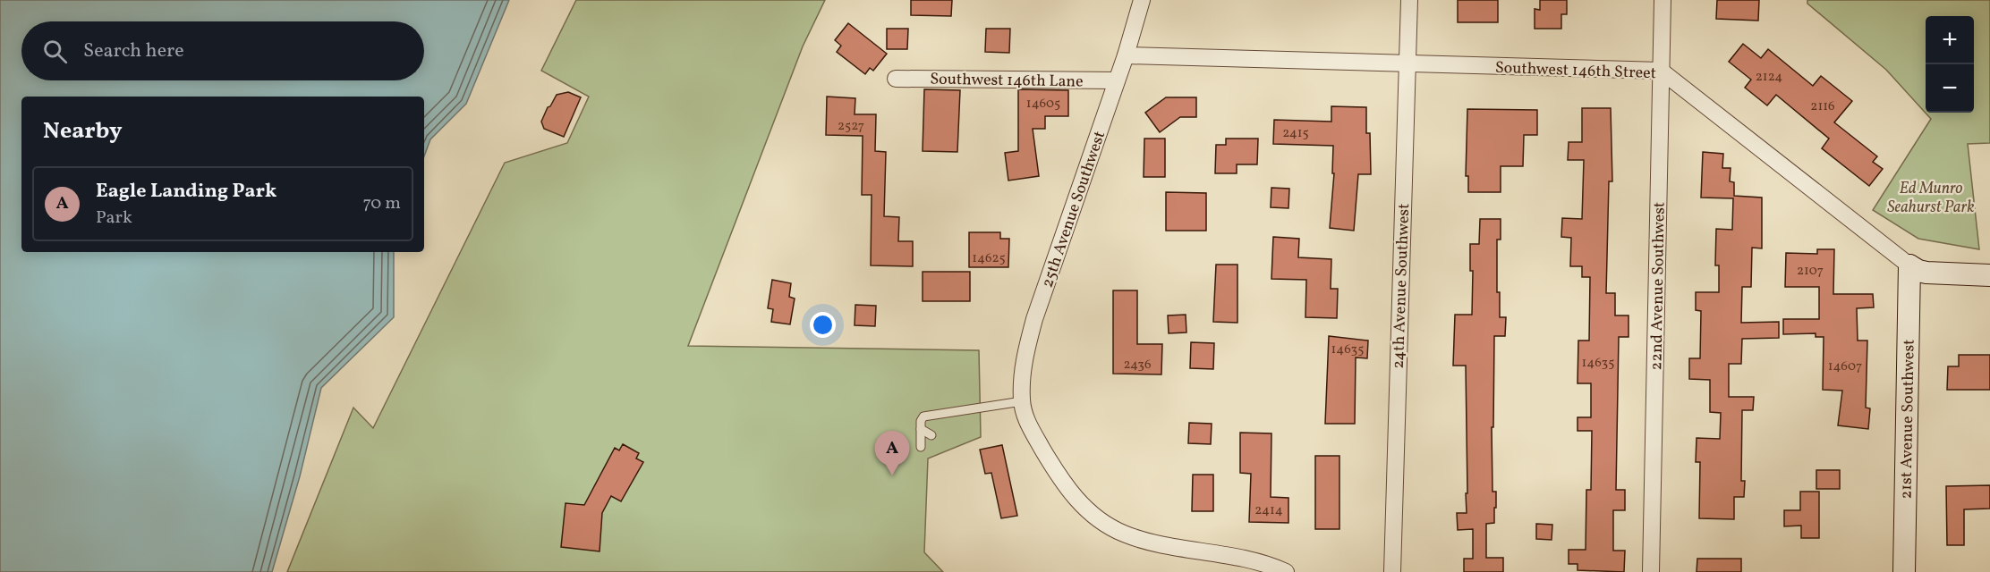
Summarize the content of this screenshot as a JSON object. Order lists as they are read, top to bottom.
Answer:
{
  "streets": {
    "street": [
      "Southwest 146th Street",
      "Southwest 146th Lane",
      "25th Avenue Southwest",
      "24th Avenue Southwest",
      "22nd Avenue Southwest",
      "21st Avenue Southwest"
    ]
  },
  "crossings": [
    ["Southwest 146th Street", "25th Avenue Southwest"],
    ["Southwest 146th Street", "24th Avenue Southwest"],
    ["Southwest 146th Street", "22nd Avenue Southwest"],
    ["Southwest 146th Street", "21st Avenue Southwest"],
    ["Southwest 146th Lane", "25th Avenue Southwest"]
  ],
  "parks": ["Ed Munro Seahurst Park"],
  "house_numbers": [
    "2124",
    "14605",
    "2116",
    "2527",
    "2415",
    "14625",
    "2107",
    "14635",
    "14635",
    "2436",
    "14607",
    "2414"
  ],
  "page": {
    "map_buttons": ["+", "−"],
    "search": "Search here",
    "heading": "Nearby",
    "list": [
      {
        "mark": "A",
        "name": "Eagle Landing Park",
        "note": "Park",
        "value": "70 m"
      }
    ],
    "pins": "A"
  }
}
